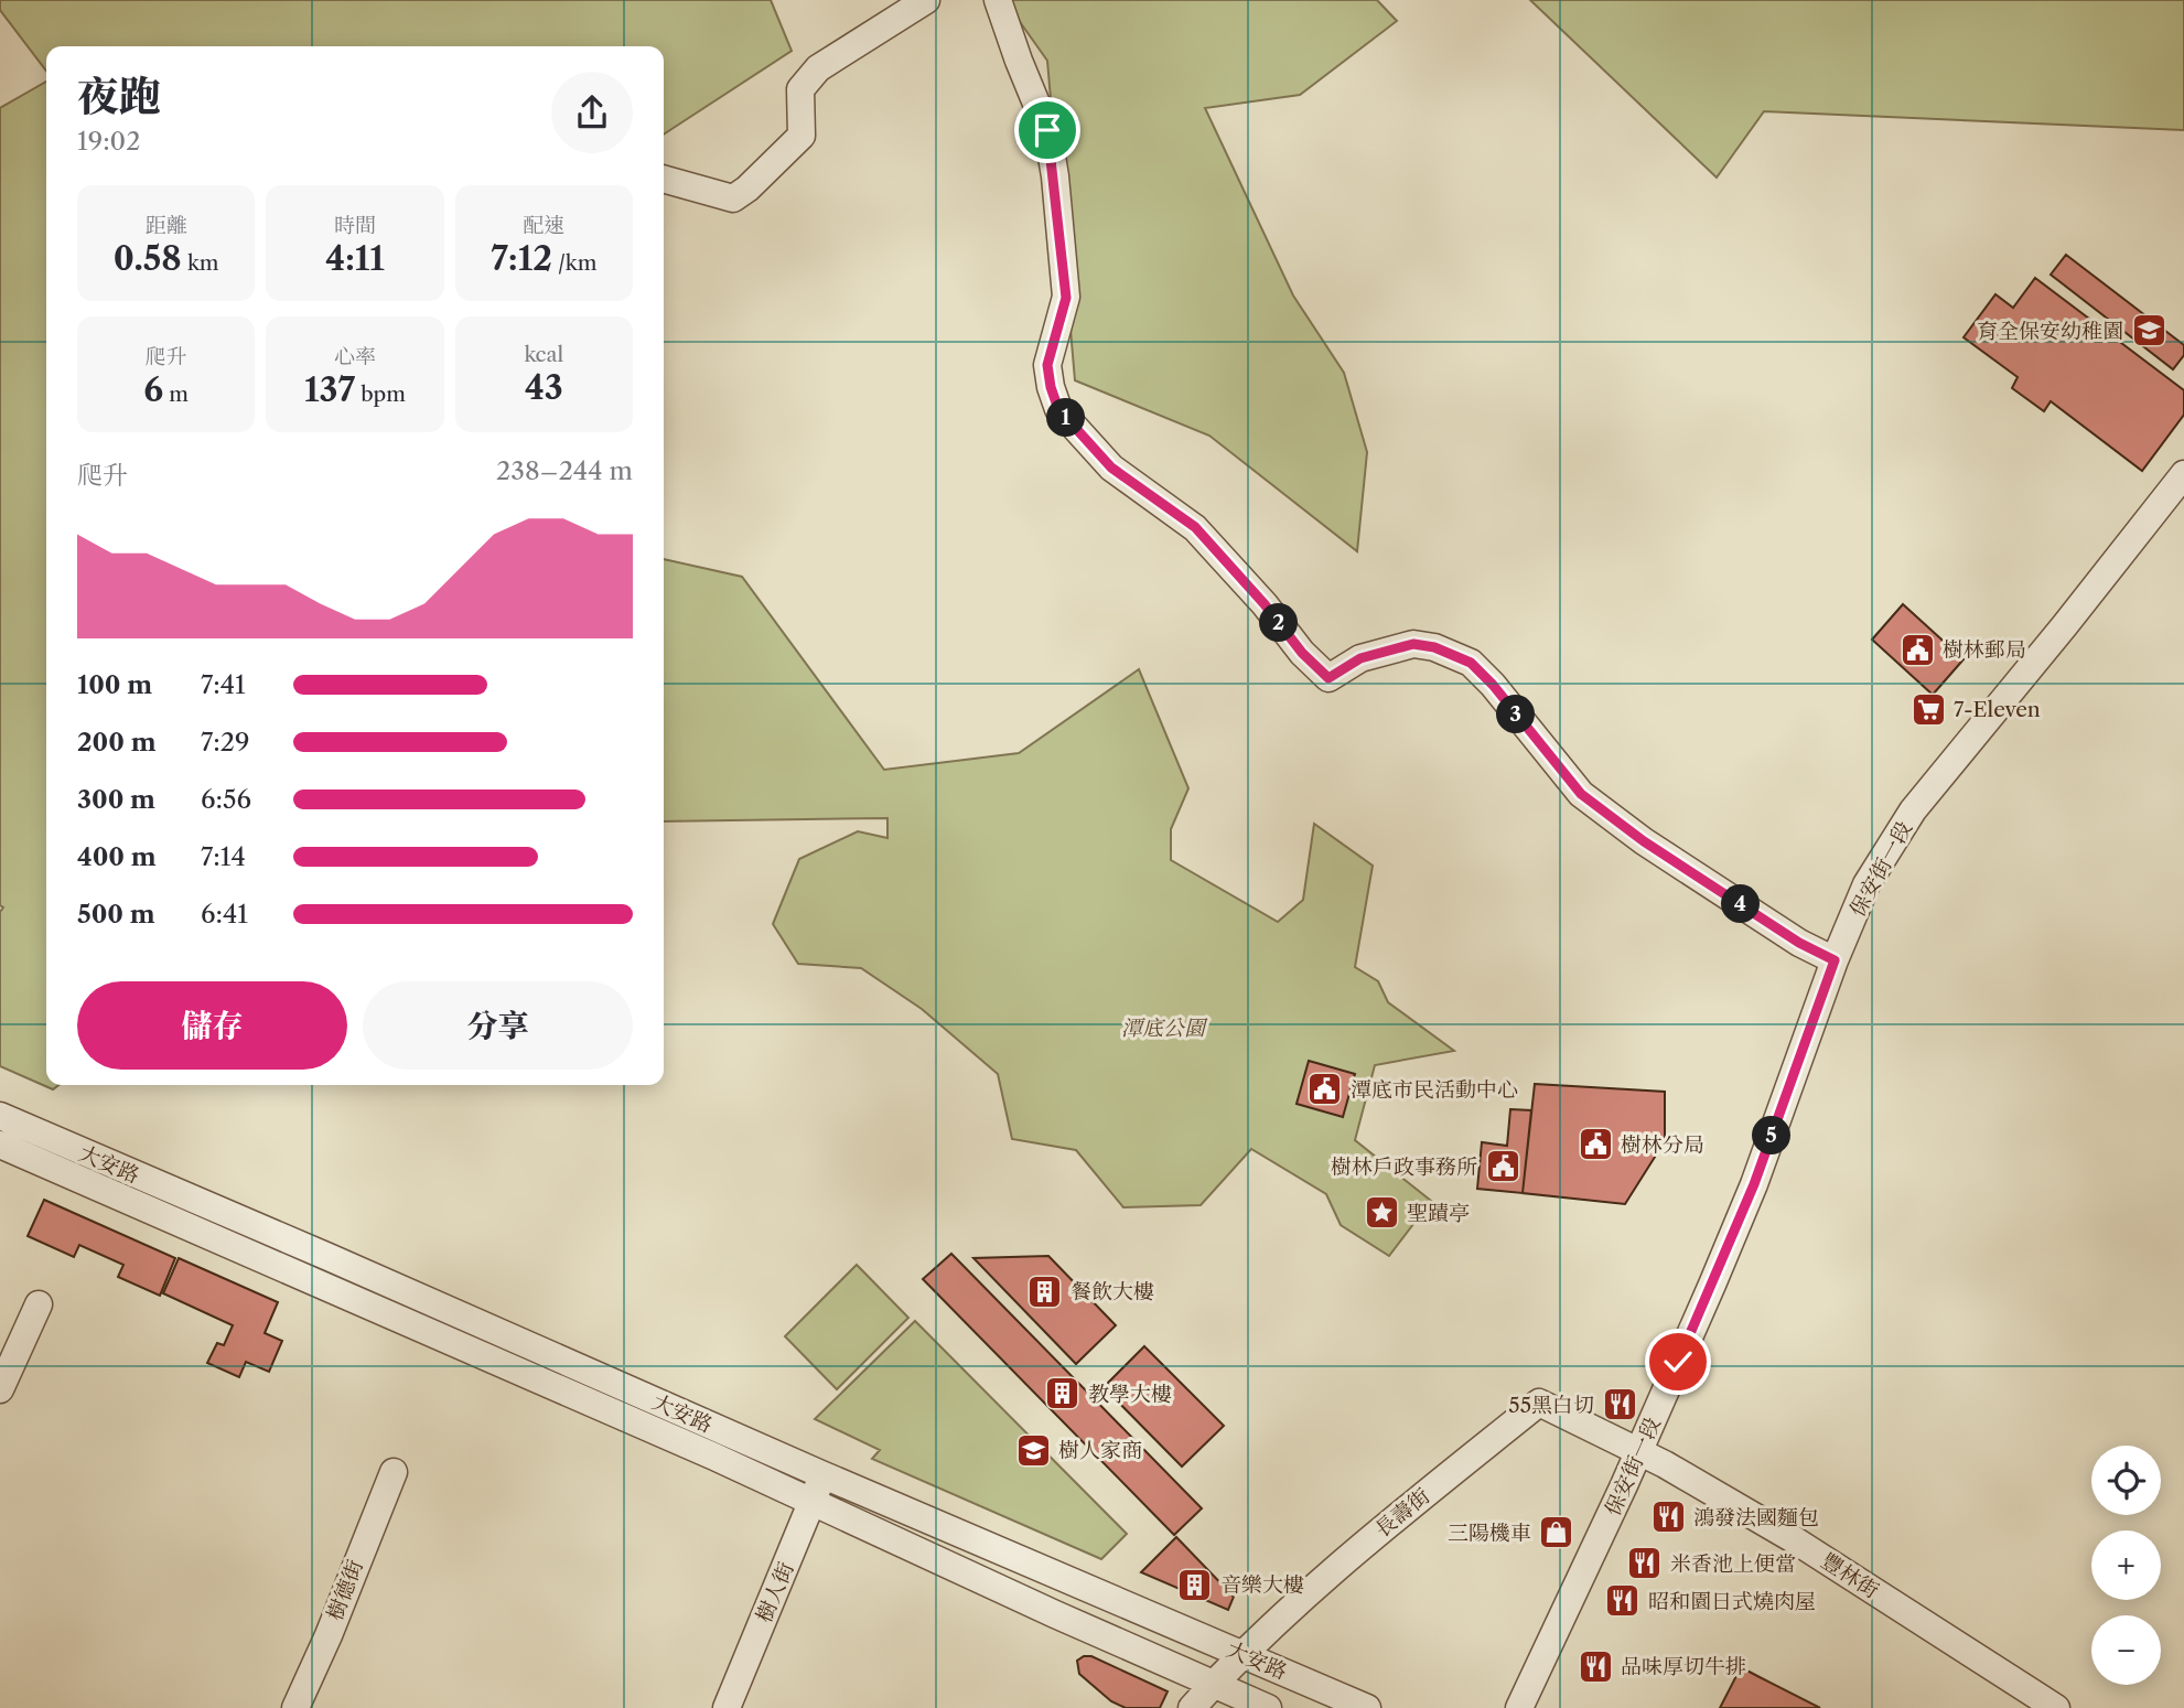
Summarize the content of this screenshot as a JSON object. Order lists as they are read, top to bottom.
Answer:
{
  "streets": {
    "street": [
      "保安街一段",
      "大安路",
      "長壽街",
      "豐林街",
      "樹德街",
      "樹人街"
    ]
  },
  "crossings": [
    ["保安街一段", "長壽街"],
    ["保安街一段", "豐林街"],
    ["大安路", "長壽街"],
    ["大安路", "樹人街"],
    ["長壽街", "豐林街"]
  ],
  "parks": ["潭底公園"],
  "places": {
    "school or university": ["育全保安幼稚園", "樹人家商"],
    "public building": [
      "樹林郵局",
      "潭底市民活動中心",
      "樹林分局",
      "樹林戶政事務所"
    ],
    "supermarket": ["7-Eleven"],
    "place": ["聖蹟亭"],
    "building": ["餐飲大樓", "教學大樓", "音樂大樓"],
    "restaurant": [
      "55黑白切",
      "鴻發法國麵包",
      "米香池上便當",
      "昭和園日式燒肉屋",
      "品味厚切牛排"
    ],
    "shop": ["三陽機車"]
  },
  "page": {
    "heading": ["夜跑", "19:02"],
    "stats": [
      ["距離", "0.58 km"],
      ["時間", "4:11"],
      ["配速", "7:12 /km"],
      ["爬升", "6 m"],
      ["心率", "137 bpm"],
      ["kcal", "43"]
    ],
    "pins": [
      "1",
      "2",
      "3",
      "4",
      "5"
    ],
    "chart": ["爬升", "238–244 m"],
    "list": [
      {
        "name": "100 m",
        "note": "7:41"
      },
      {
        "name": "200 m",
        "note": "7:29"
      },
      {
        "name": "300 m",
        "note": "6:56"
      },
      {
        "name": "400 m",
        "note": "7:14"
      },
      {
        "name": "500 m",
        "note": "6:41"
      }
    ],
    "buttons": ["儲存", "分享"],
    "map_buttons": ["+", "−"]
  }
}
